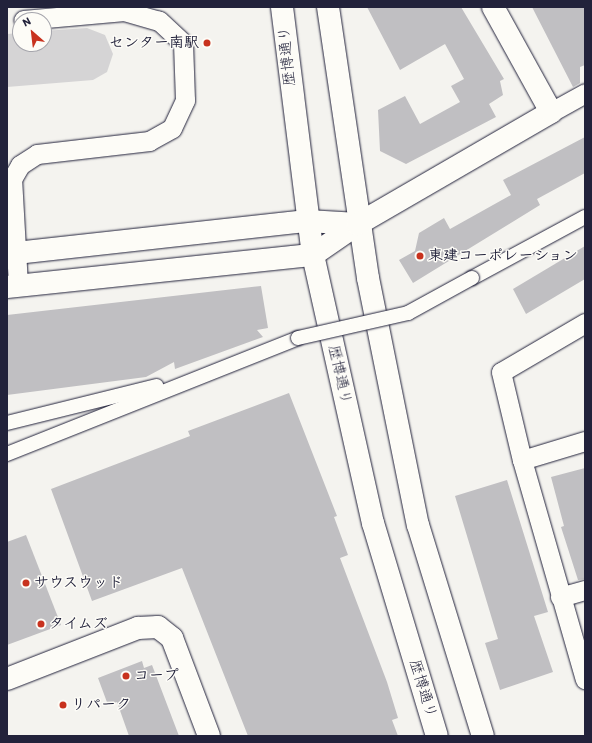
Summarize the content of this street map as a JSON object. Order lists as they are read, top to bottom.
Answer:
{
  "streets": {
    "street": ["歴博通り"]
  },
  "places": [
    "センター南駅",
    "東建コーポレーション",
    "サウスウッド",
    "タイムズ",
    "コープ",
    "リパーク"
  ],
  "north": "top left"
}
